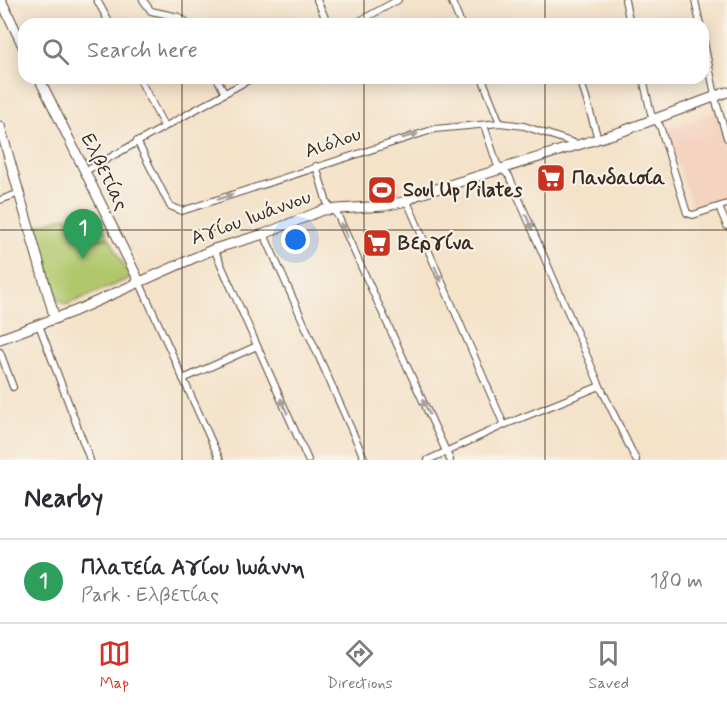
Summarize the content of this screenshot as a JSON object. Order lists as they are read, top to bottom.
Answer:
{
  "streets": {
    "street": ["Αιόλου", "Ελβετίας", "Αγίου Ιωάννου"]
  },
  "crossings": [
    ["Αιόλου", "Αγίου Ιωάννου"],
    ["Ελβετίας", "Αγίου Ιωάννου"]
  ],
  "one_way": ["Αιόλου"],
  "places": {
    "supermarket": ["Πανδαισία", "Βεργίνα"],
    "sports": ["Soul Up Pilates"]
  },
  "page": {
    "search": "Search here",
    "pins": "1",
    "heading": "Nearby",
    "list": [
      {
        "mark": "1",
        "name": "Πλατεία Αγίου Ιωάννη",
        "note": "Park · Ελβετίας",
        "value": "180 m"
      }
    ],
    "nav": ["Map", "Directions", "Saved"]
  }
}
